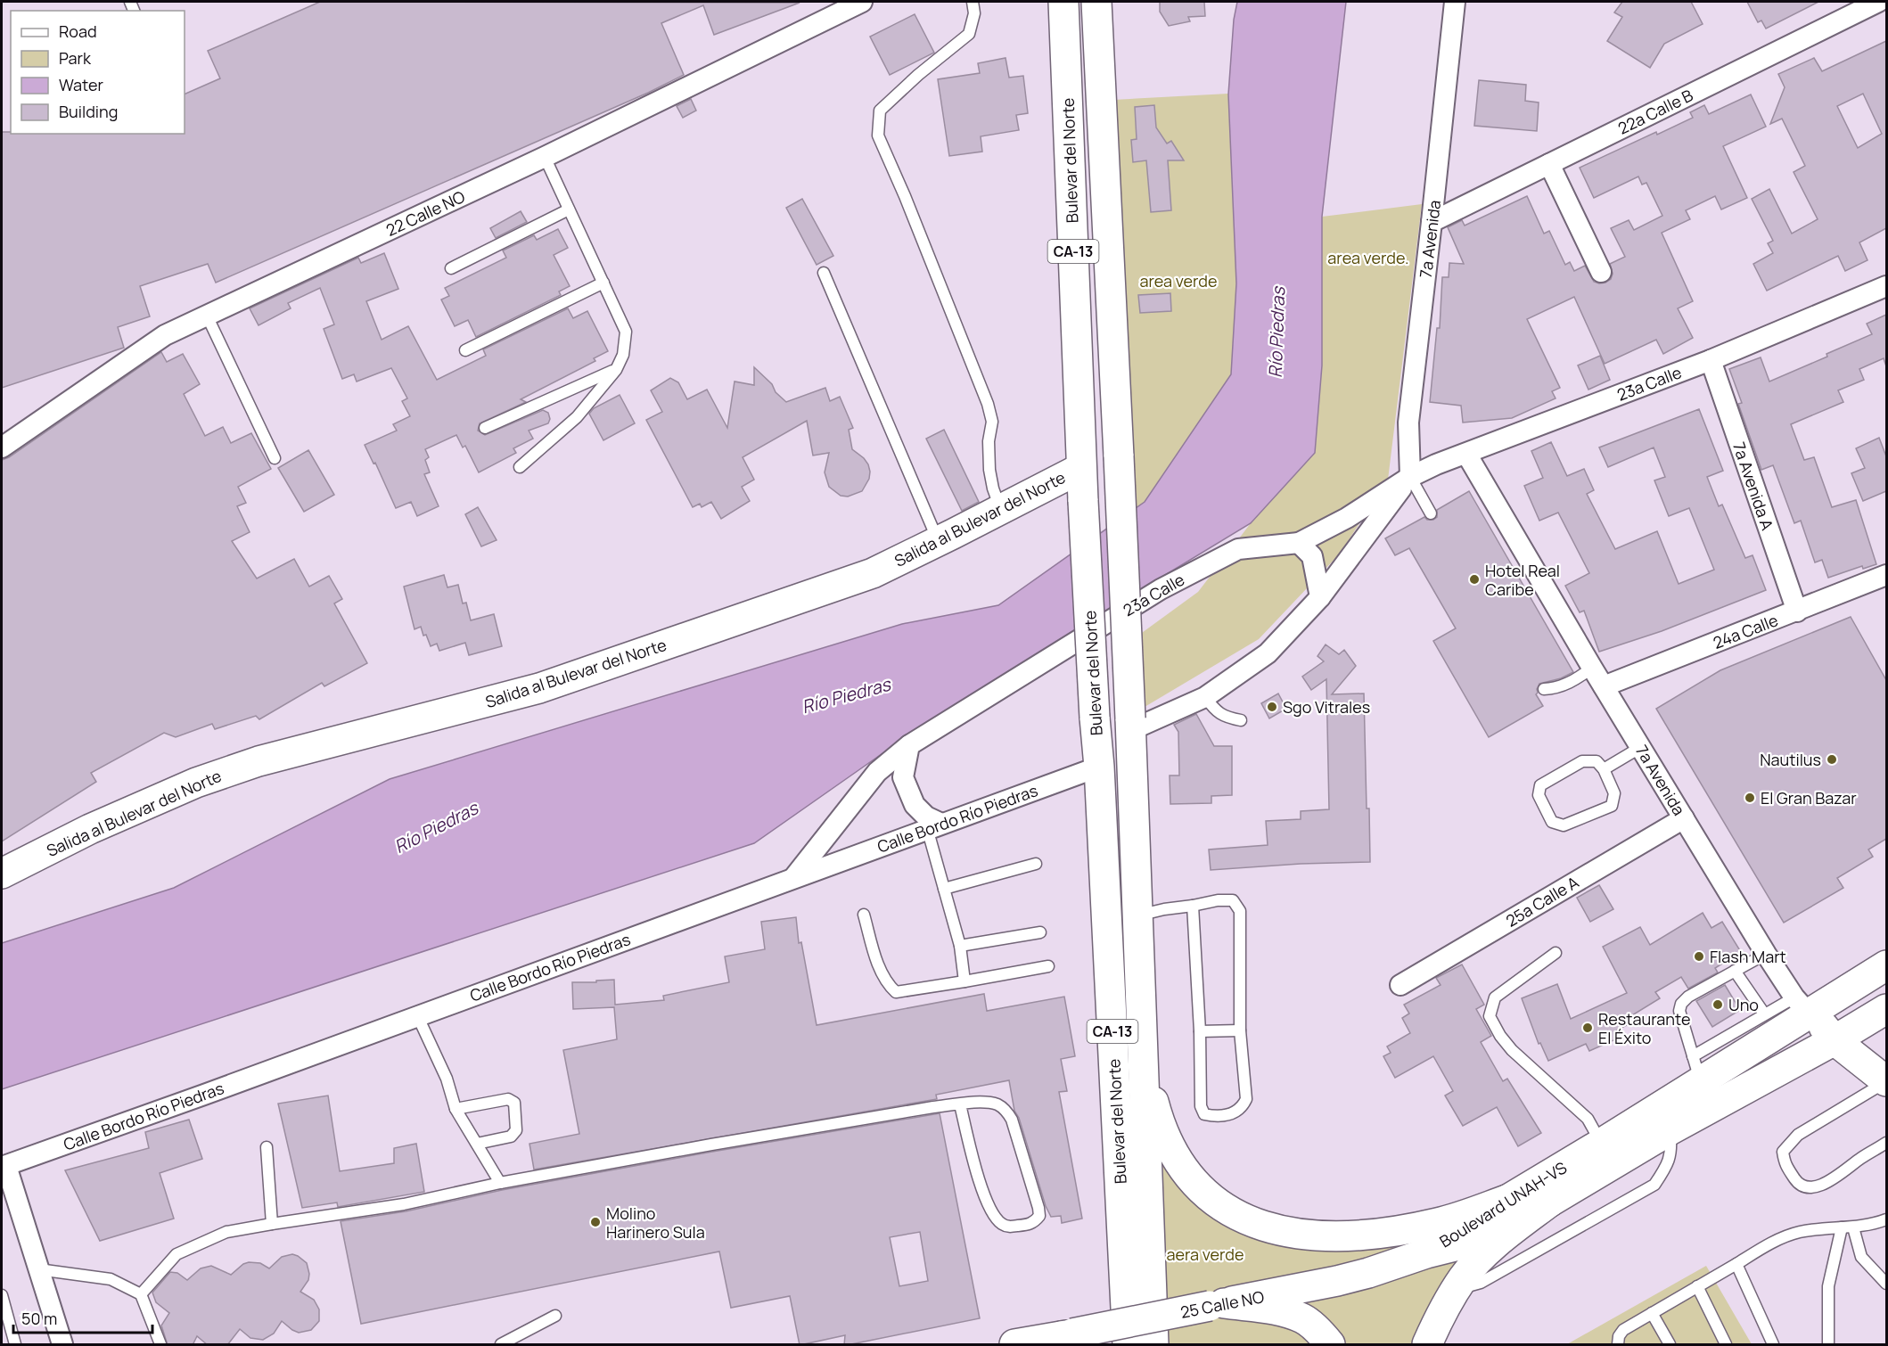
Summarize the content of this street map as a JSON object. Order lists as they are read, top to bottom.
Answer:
{
  "streets": {
    "main road": [
      "Bulevar del Norte",
      "7a Avenida",
      "CA-13",
      "Salida al Bulevar del Norte",
      "Boulevard UNAH-VS",
      "25 Calle NO"
    ],
    "street": [
      "22a Calle B",
      "22 Calle NO",
      "23a Calle",
      "7a Avenida A",
      "24a Calle",
      "Calle Bordo Río Piedras",
      "25a Calle A"
    ]
  },
  "crossings": [
    ["22a Calle B", "7a Avenida"],
    ["Bulevar del Norte", "23a Calle"],
    ["Bulevar del Norte", "Salida al Bulevar del Norte"],
    ["Bulevar del Norte", "Calle Bordo Río Piedras"],
    ["7a Avenida", "23a Calle"],
    ["7a Avenida", "24a Calle"],
    ["7a Avenida", "25a Calle A"],
    ["7a Avenida", "Boulevard UNAH-VS"],
    ["23a Calle", "7a Avenida A"],
    ["23a Calle", "Calle Bordo Río Piedras"],
    ["7a Avenida A", "24a Calle"],
    ["Boulevard UNAH-VS", "25 Calle NO"]
  ],
  "water": ["Río Piedras"],
  "parks": ["area verde.", "area verde", "aera verde"],
  "places": [
    "Hotel Real Caribe",
    "Sgo Vitrales",
    "Nautilus",
    "El Gran Bazar",
    "Flash Mart",
    "Uno",
    "Restaurante El Éxito",
    "Molino Harinero Sula"
  ],
  "legend": [
    "Road",
    "Park",
    "Water",
    "Building"
  ],
  "scale_bar": "50 m"
}
